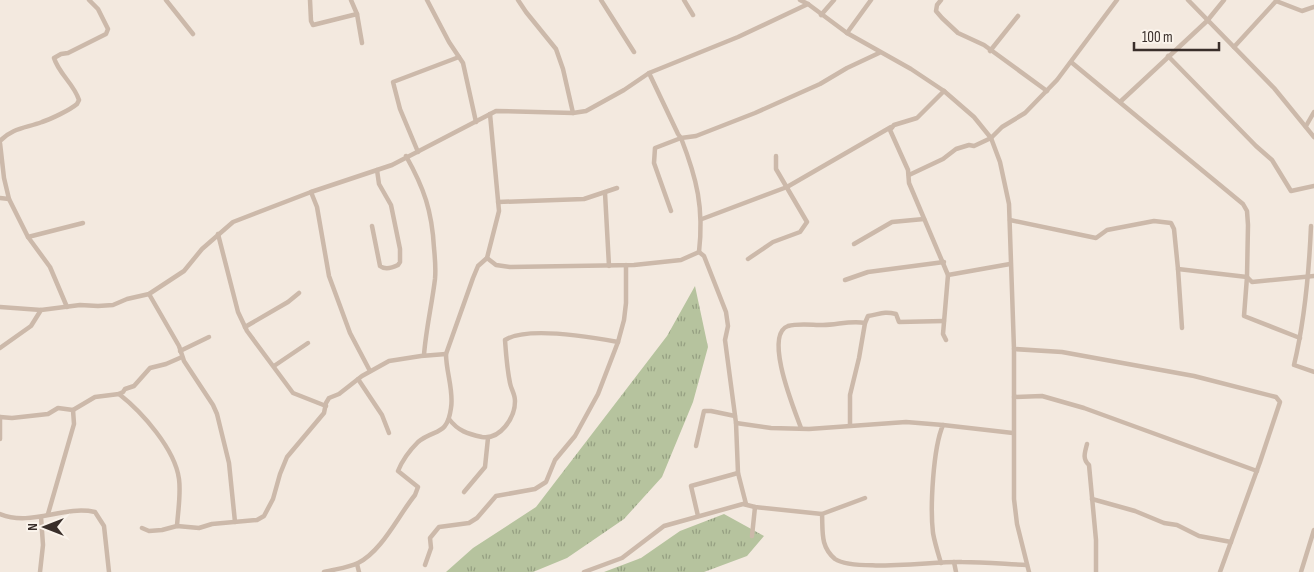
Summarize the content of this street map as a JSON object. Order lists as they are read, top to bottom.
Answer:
{
  "scale_bar": "100 m",
  "north": "left"
}
